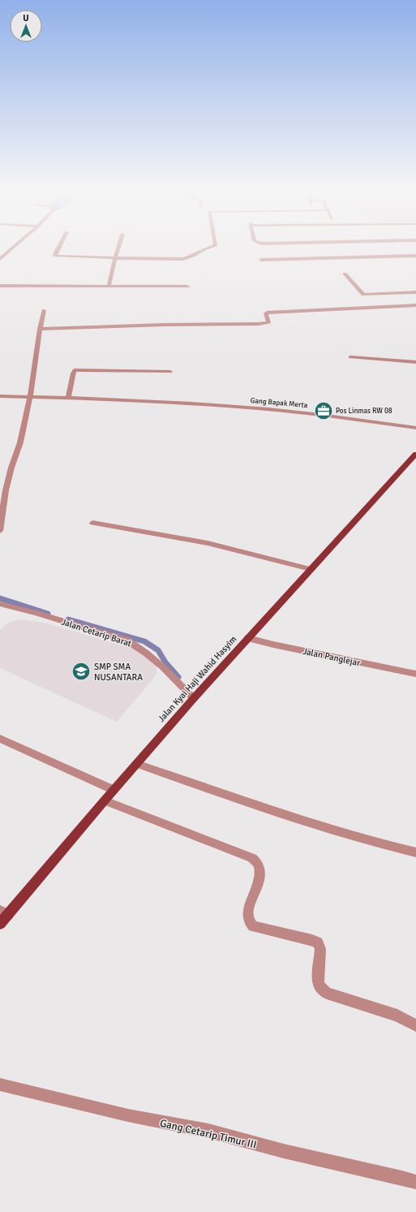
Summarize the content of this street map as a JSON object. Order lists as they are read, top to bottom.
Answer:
{
  "streets": {
    "main road": ["Jalan Kyai Haji Wahid Hasyim"],
    "street": [
      "Gang Bapak Merta",
      "Jalan Cetarip Barat",
      "Jalan Panglejar",
      "Gang Cetarip Timur III"
    ]
  },
  "crossings": [
    ["Jalan Cetarip Barat", "Jalan Kyai Haji Wahid Hasyim"],
    ["Jalan Panglejar", "Jalan Kyai Haji Wahid Hasyim"]
  ],
  "places": {
    "office": ["Pos Linmas RW 08"],
    "school or university": ["SMP SMA NUSANTARA"]
  },
  "north": "top"
}
